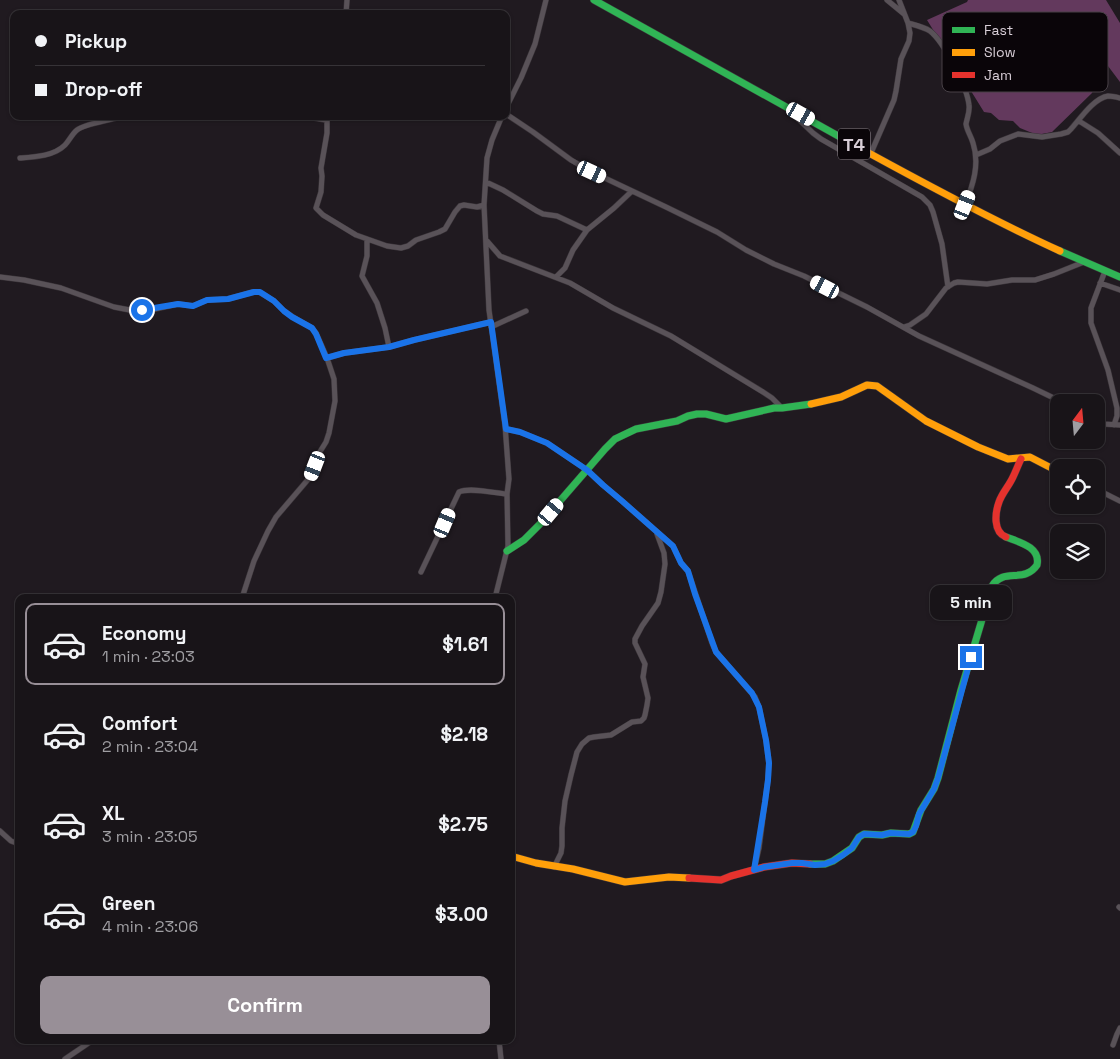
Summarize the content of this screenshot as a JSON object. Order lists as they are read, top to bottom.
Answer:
{
  "streets": {
    "main road": ["T4"]
  },
  "legend": ["Fast", "Slow", "Jam"],
  "north": "top",
  "page": {
    "banner": ["Pickup", "Drop-off"],
    "bubble": "5 min",
    "list": [
      {
        "name": "Economy",
        "note": "1 min · 23:03",
        "value": "$1.61"
      },
      {
        "name": "Comfort",
        "note": "2 min · 23:04",
        "value": "$2.18"
      },
      {
        "name": "XL",
        "note": "3 min · 23:05",
        "value": "$2.75"
      },
      {
        "name": "Green",
        "note": "4 min · 23:06",
        "value": "$3.00"
      }
    ],
    "buttons": "Confirm"
  }
}
